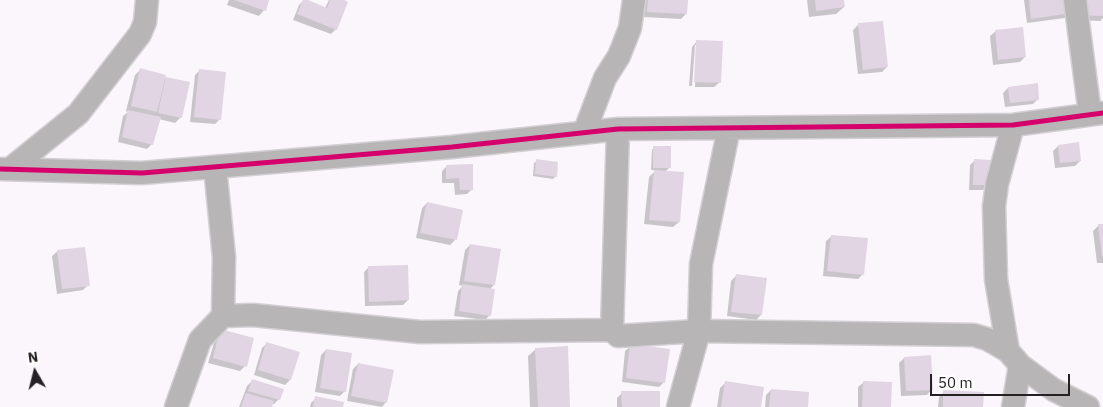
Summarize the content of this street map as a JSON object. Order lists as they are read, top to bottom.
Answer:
{
  "scale_bar": "50 m",
  "north": "top"
}
